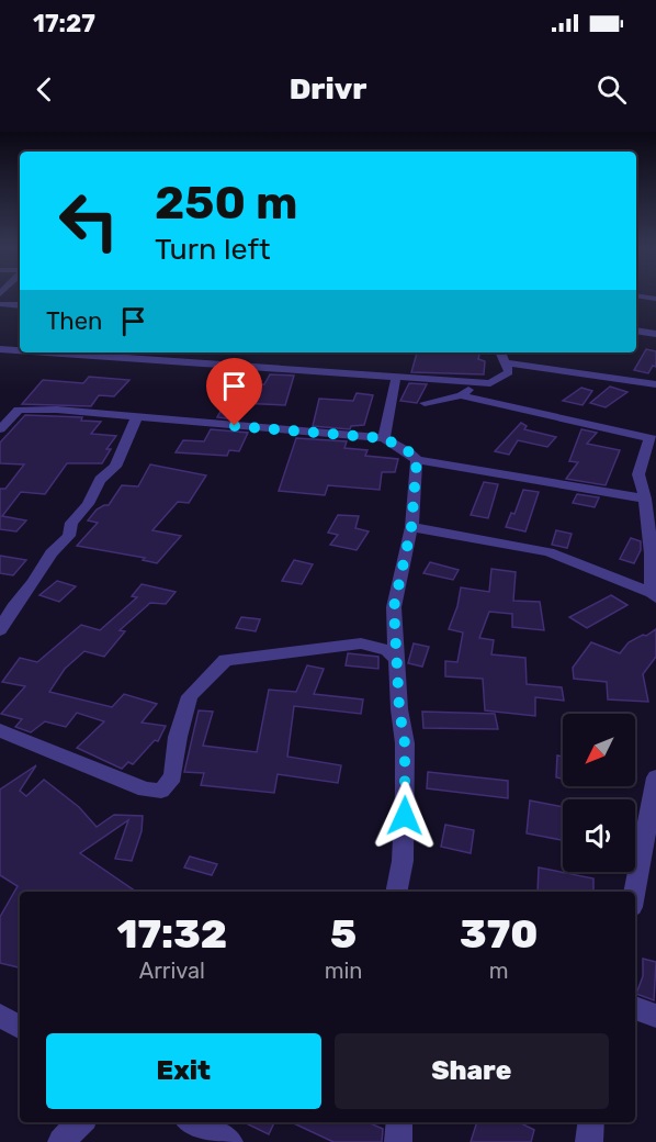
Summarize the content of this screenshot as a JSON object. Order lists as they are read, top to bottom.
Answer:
{
  "north": "bottom left",
  "page": {
    "status": "17:27",
    "header": "Drivr",
    "turn": ["250 m", "Turn left"],
    "then": "Then",
    "eta": [
      "17:32",
      "Arrival",
      "5",
      "min",
      "370",
      "m"
    ],
    "buttons": ["Exit", "Share"]
  }
}
